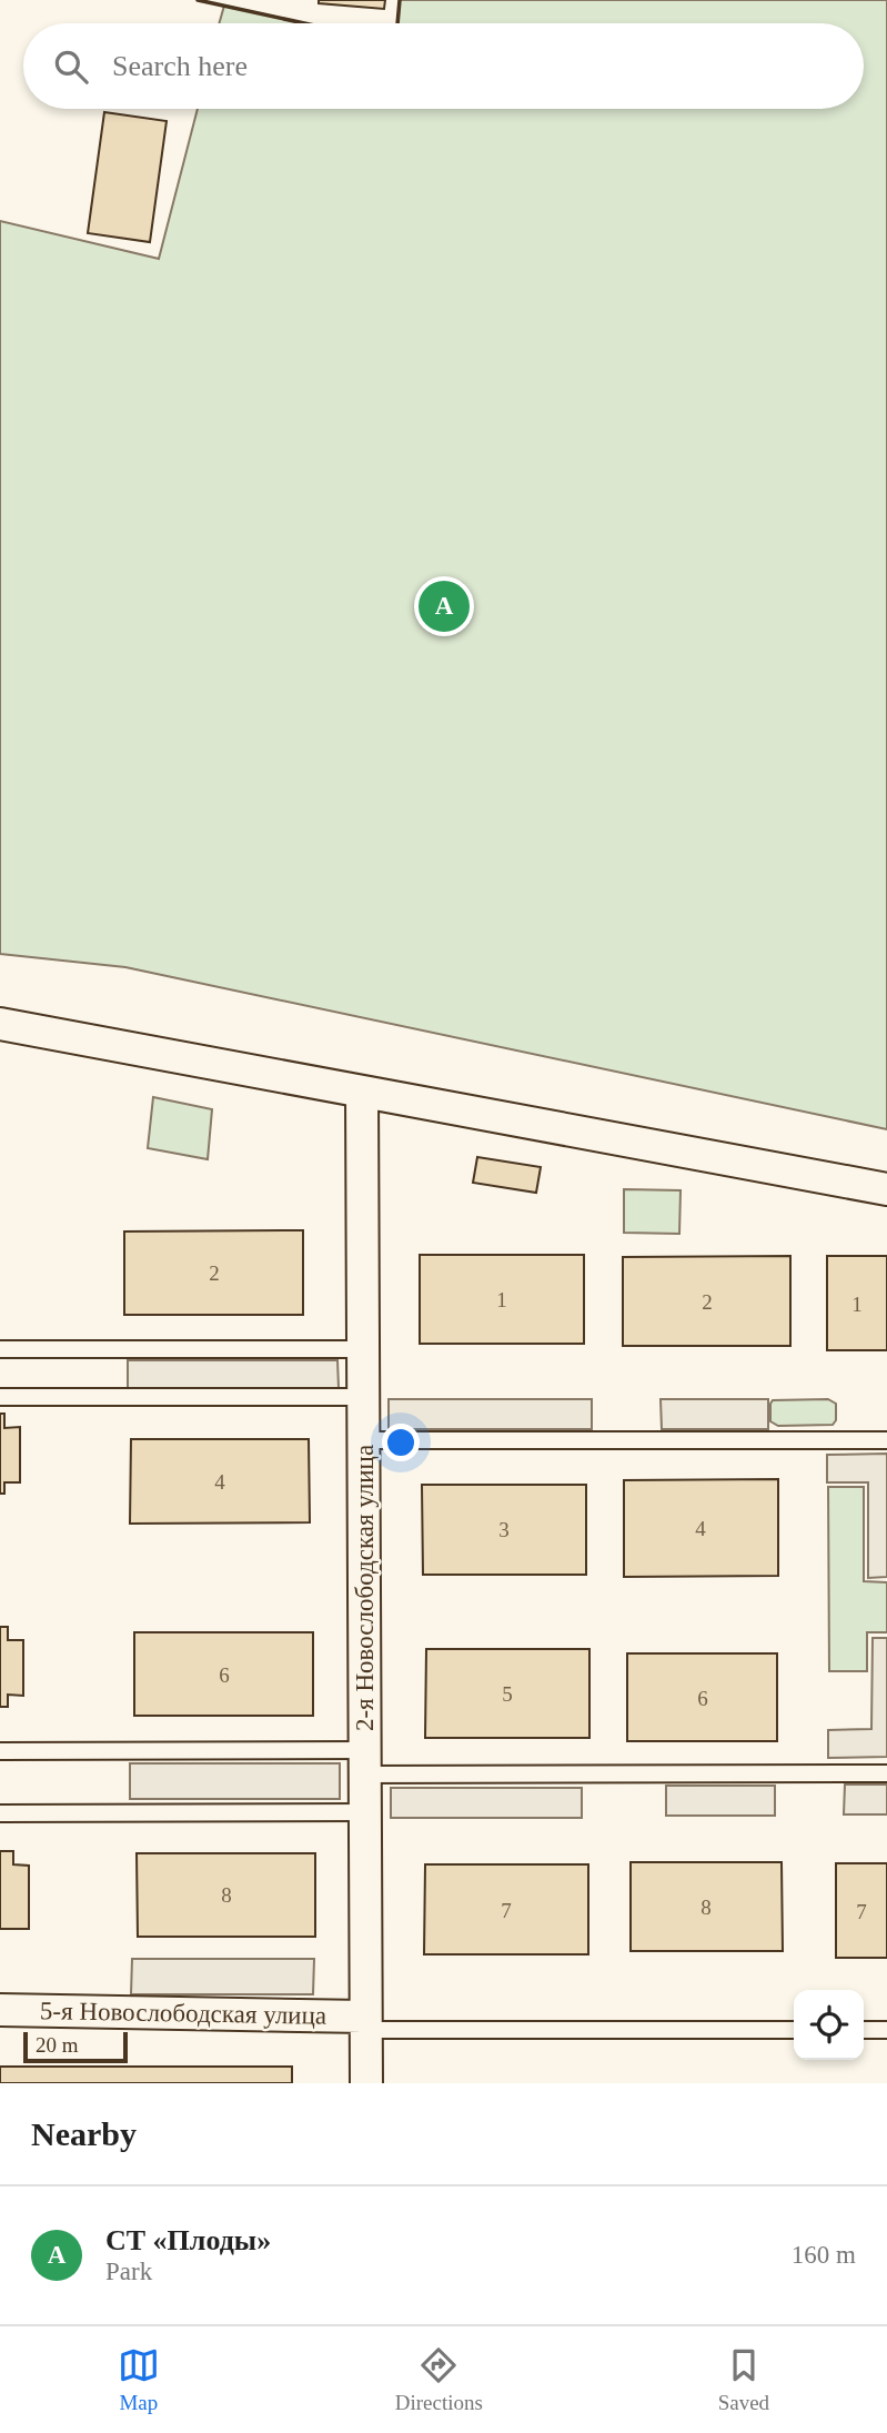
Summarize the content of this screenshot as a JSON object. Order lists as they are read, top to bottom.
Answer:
{
  "streets": {
    "street": ["2-я Новослободская улица", "5-я Новослободская улица"]
  },
  "crossings": [
    ["2-я Новослободская улица", "5-я Новослободская улица"]
  ],
  "house_numbers": [
    "2",
    "1",
    "2",
    "1",
    "4",
    "4",
    "3",
    "6",
    "5",
    "6",
    "8",
    "8",
    "7",
    "7"
  ],
  "scale_bar": "20 m",
  "page": {
    "search": "Search here",
    "pins": "A",
    "scale": "20 m",
    "heading": "Nearby",
    "list": [
      {
        "mark": "A",
        "name": "СТ «Плоды»",
        "note": "Park",
        "value": "160 m"
      }
    ],
    "nav": ["Map", "Directions", "Saved"]
  }
}
